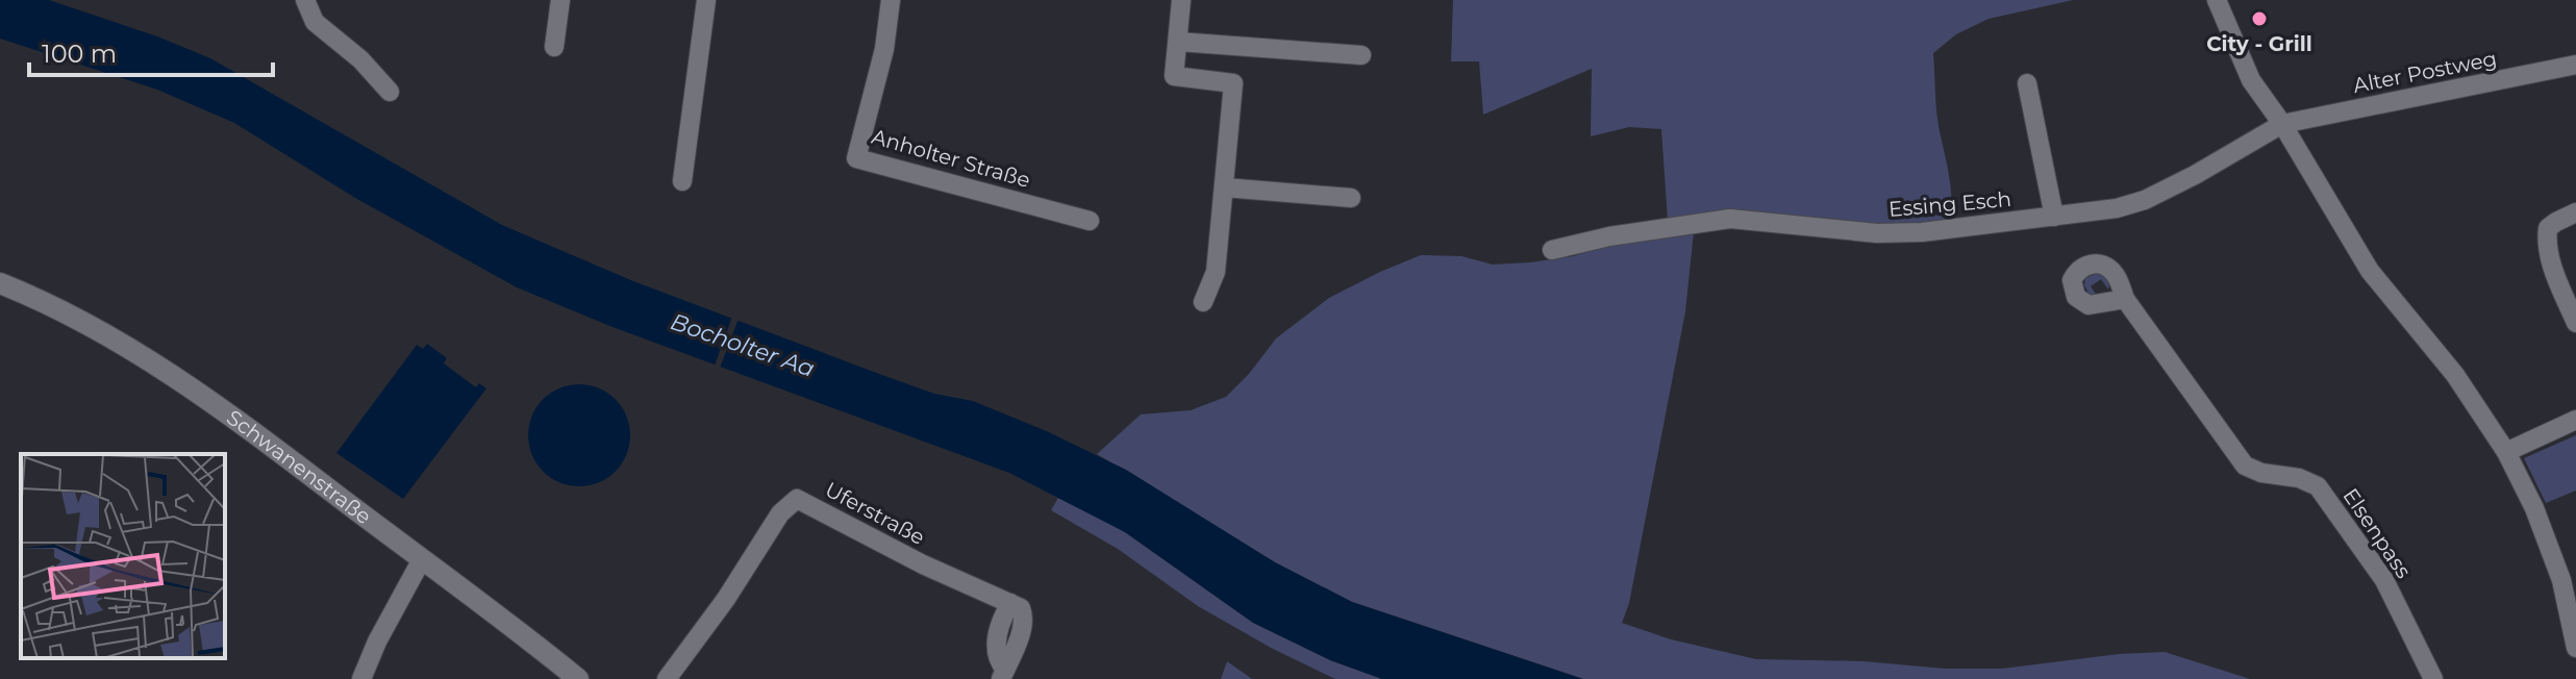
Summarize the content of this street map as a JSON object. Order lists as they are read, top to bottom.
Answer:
{
  "streets": {
    "street": [
      "Alter Postweg",
      "Anholter Straße",
      "Essing Esch",
      "Schwanenstraße",
      "Uferstraße",
      "Elsenpass"
    ]
  },
  "crossings": [
    ["Alter Postweg", "Essing Esch"]
  ],
  "water": ["Bocholter Aa"],
  "places": ["City - Grill"],
  "scale_bar": "100 m"
}
